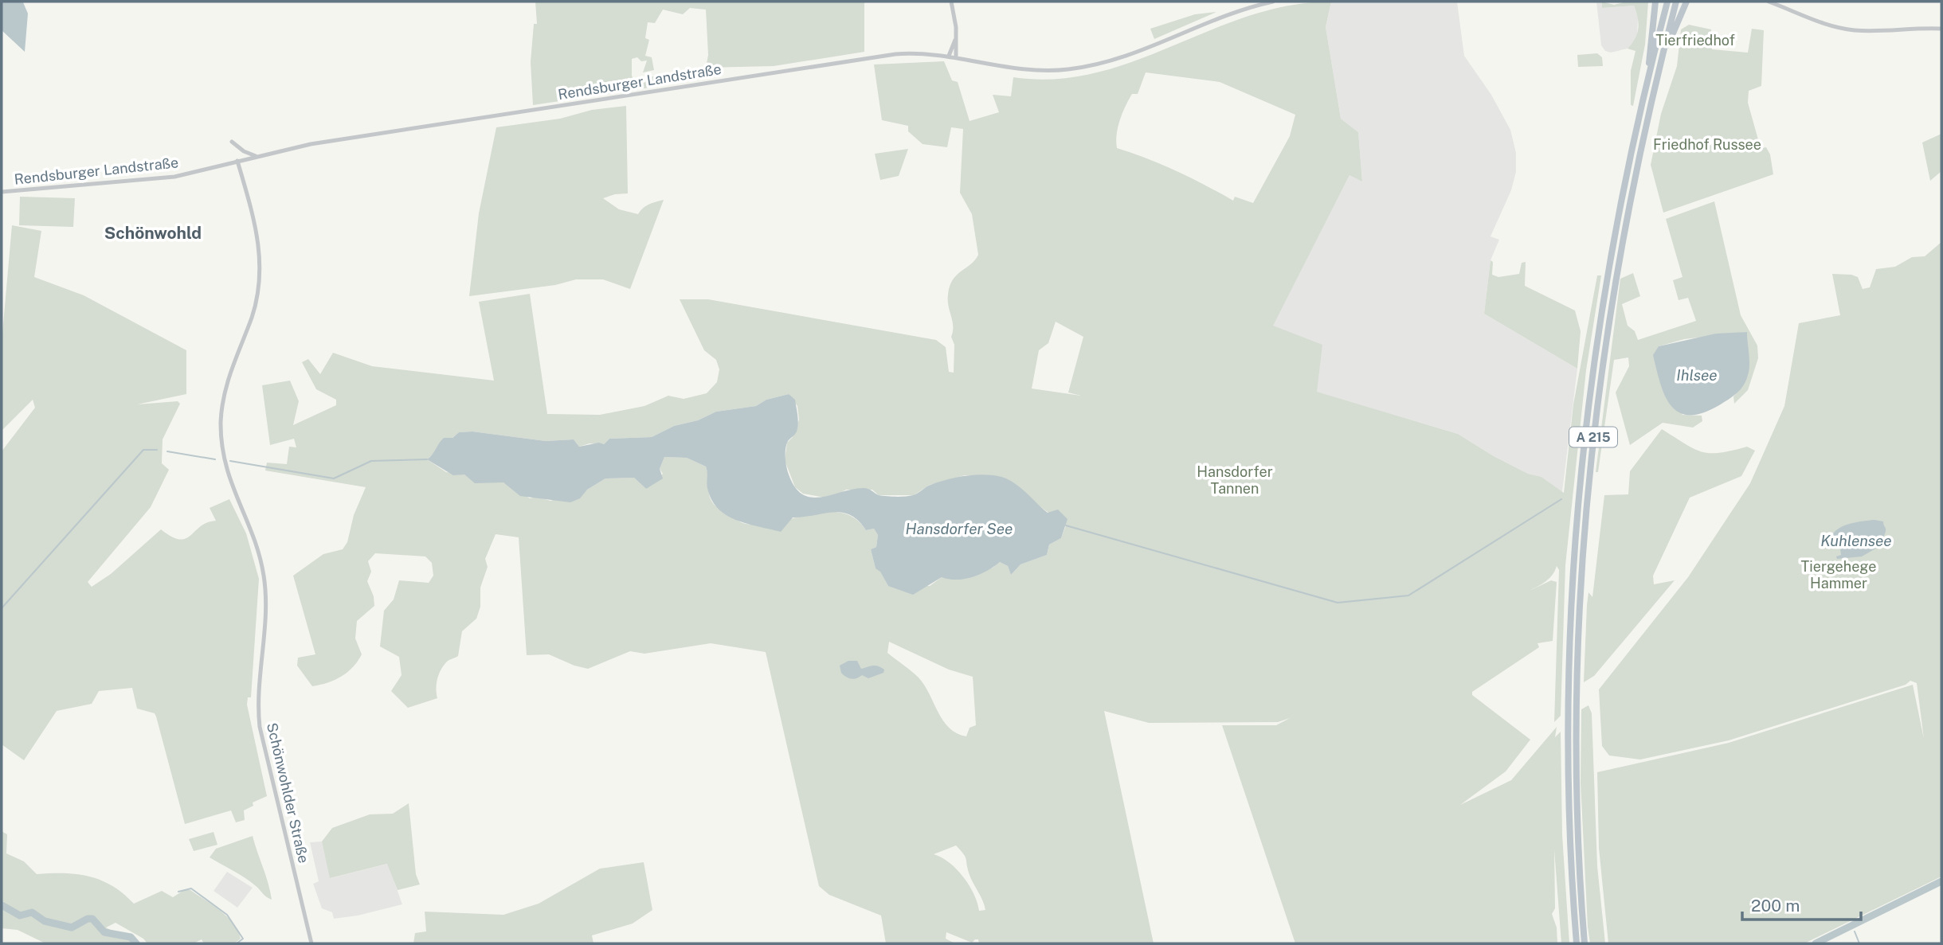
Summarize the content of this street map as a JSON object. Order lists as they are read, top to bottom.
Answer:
{
  "streets": {
    "highway": ["A 215"],
    "street": ["Rendsburger Landstraße", "Schönwohlder Straße"]
  },
  "crossings": [
    ["Rendsburger Landstraße", "Schönwohlder Straße"]
  ],
  "districts": ["Schönwohld"],
  "water": ["Ihlsee", "Hansdorfer See", "Kuhlensee"],
  "parks": [
    "Tierfriedhof",
    "Friedhof Russee",
    "Hansdorfer Tannen",
    "Tiergehege Hammer"
  ],
  "scale_bar": "200 m"
}
